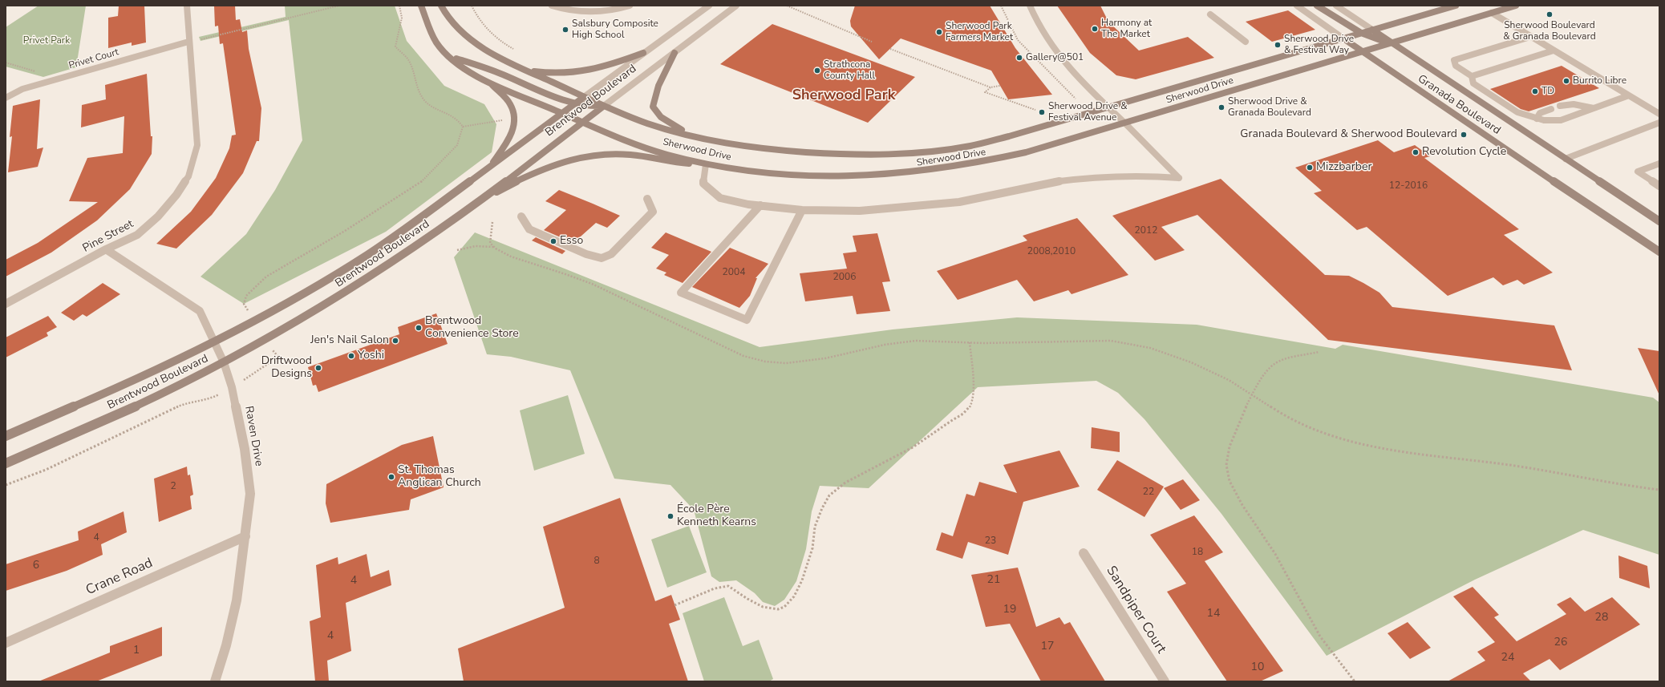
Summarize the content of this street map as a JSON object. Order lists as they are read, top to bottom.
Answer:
{
  "streets": {
    "main road": ["Sherwood Drive", "Brentwood Boulevard", "Granada Boulevard"],
    "street": [
      "Privet Court",
      "Pine Street",
      "Raven Drive",
      "Crane Road",
      "Sandpiper Court"
    ]
  },
  "crossings": [
    ["Privet Court", "Pine Street"],
    ["Sherwood Drive", "Brentwood Boulevard"],
    ["Sherwood Drive", "Granada Boulevard"],
    ["Brentwood Boulevard", "Raven Drive"],
    ["Pine Street", "Raven Drive"],
    ["Raven Drive", "Crane Road"]
  ],
  "districts": ["Sherwood Park"],
  "parks": ["Privet Park"],
  "places": [
    "Sherwood Boulevard & Granada Boulevard",
    "Harmony at The Market",
    "Salsbury Composite High School",
    "Sherwood Park Farmers Market",
    "Sherwood Drive & Festival Way",
    "Gallery@501",
    "Strathcona County Hall",
    "Burrito Libre",
    "TD",
    "Sherwood Drive & Granada Boulevard",
    "Sherwood Drive & Festival Avenue",
    "Granada Boulevard & Sherwood Boulevard",
    "Revolution Cycle",
    "Mizzbarber",
    "Esso",
    "Brentwood Convenience Store",
    "Jen's Nail Salon",
    "Yoshi",
    "Driftwood Designs",
    "St. Thomas Anglican Church",
    "École Père Kenneth Kearns"
  ],
  "house_numbers": [
    "12-2016",
    "2012",
    "2008,2010",
    "2004",
    "2006",
    "2",
    "22",
    "4",
    "23",
    "18",
    "8",
    "6",
    "21",
    "4",
    "19",
    "14",
    "28",
    "4",
    "26",
    "17",
    "1",
    "24",
    "10"
  ]
}
